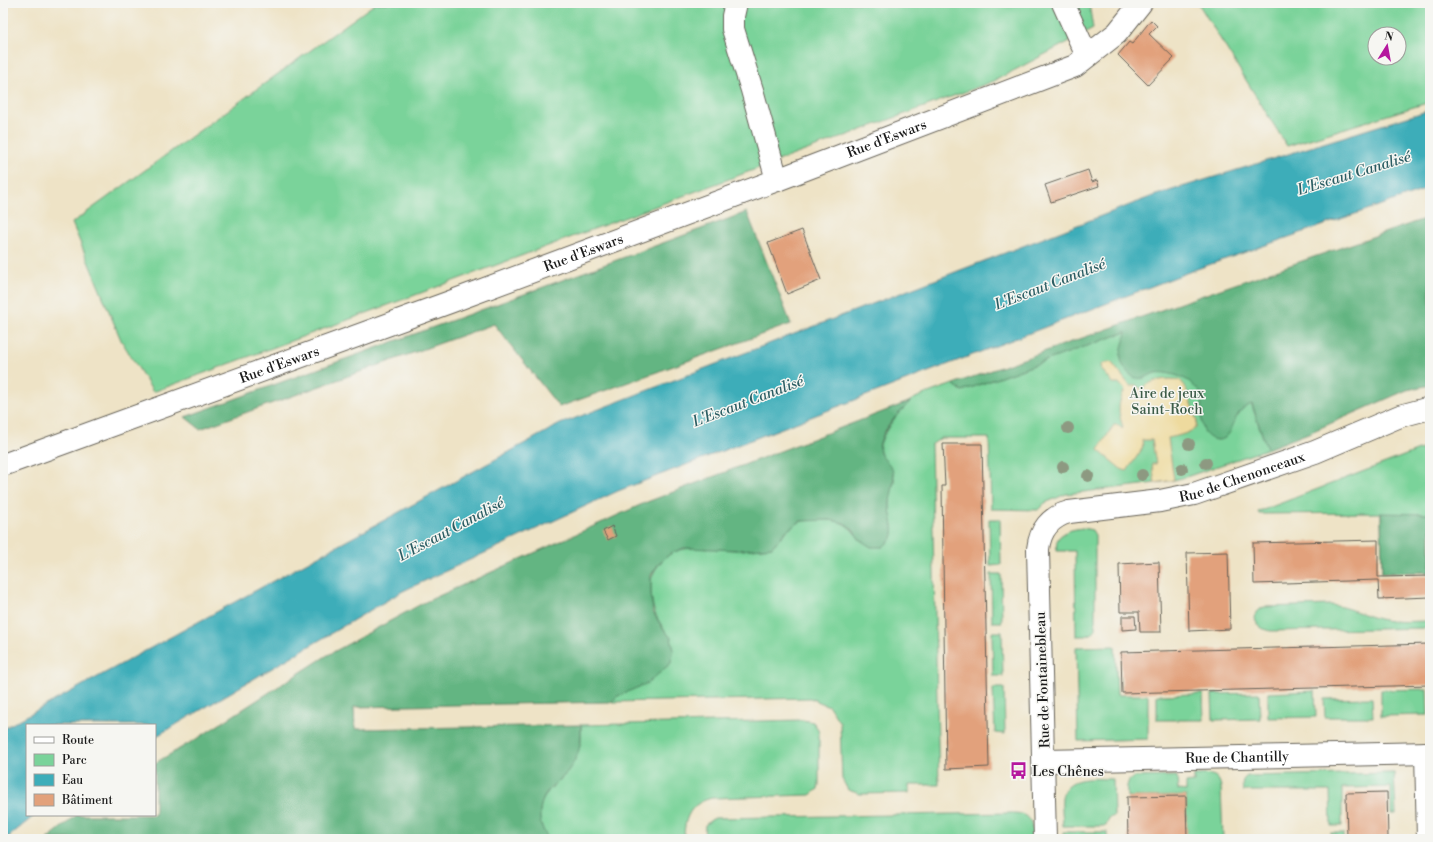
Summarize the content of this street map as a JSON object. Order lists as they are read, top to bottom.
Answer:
{
  "streets": {
    "street": [
      "Rue d'Eswars",
      "Rue de Chenonceaux",
      "Rue de Fontainebleau",
      "Rue de Chantilly"
    ]
  },
  "crossings": [
    ["Rue de Chenonceaux", "Rue de Fontainebleau"],
    ["Rue de Fontainebleau", "Rue de Chantilly"]
  ],
  "water": ["L'Escaut Canalisé"],
  "parks": ["Aire de jeux Saint-Roch"],
  "places": {
    "bus stop": ["Les Chênes"]
  },
  "legend": [
    "Route",
    "Parc",
    "Eau",
    "Bâtiment"
  ],
  "north": "top"
}
